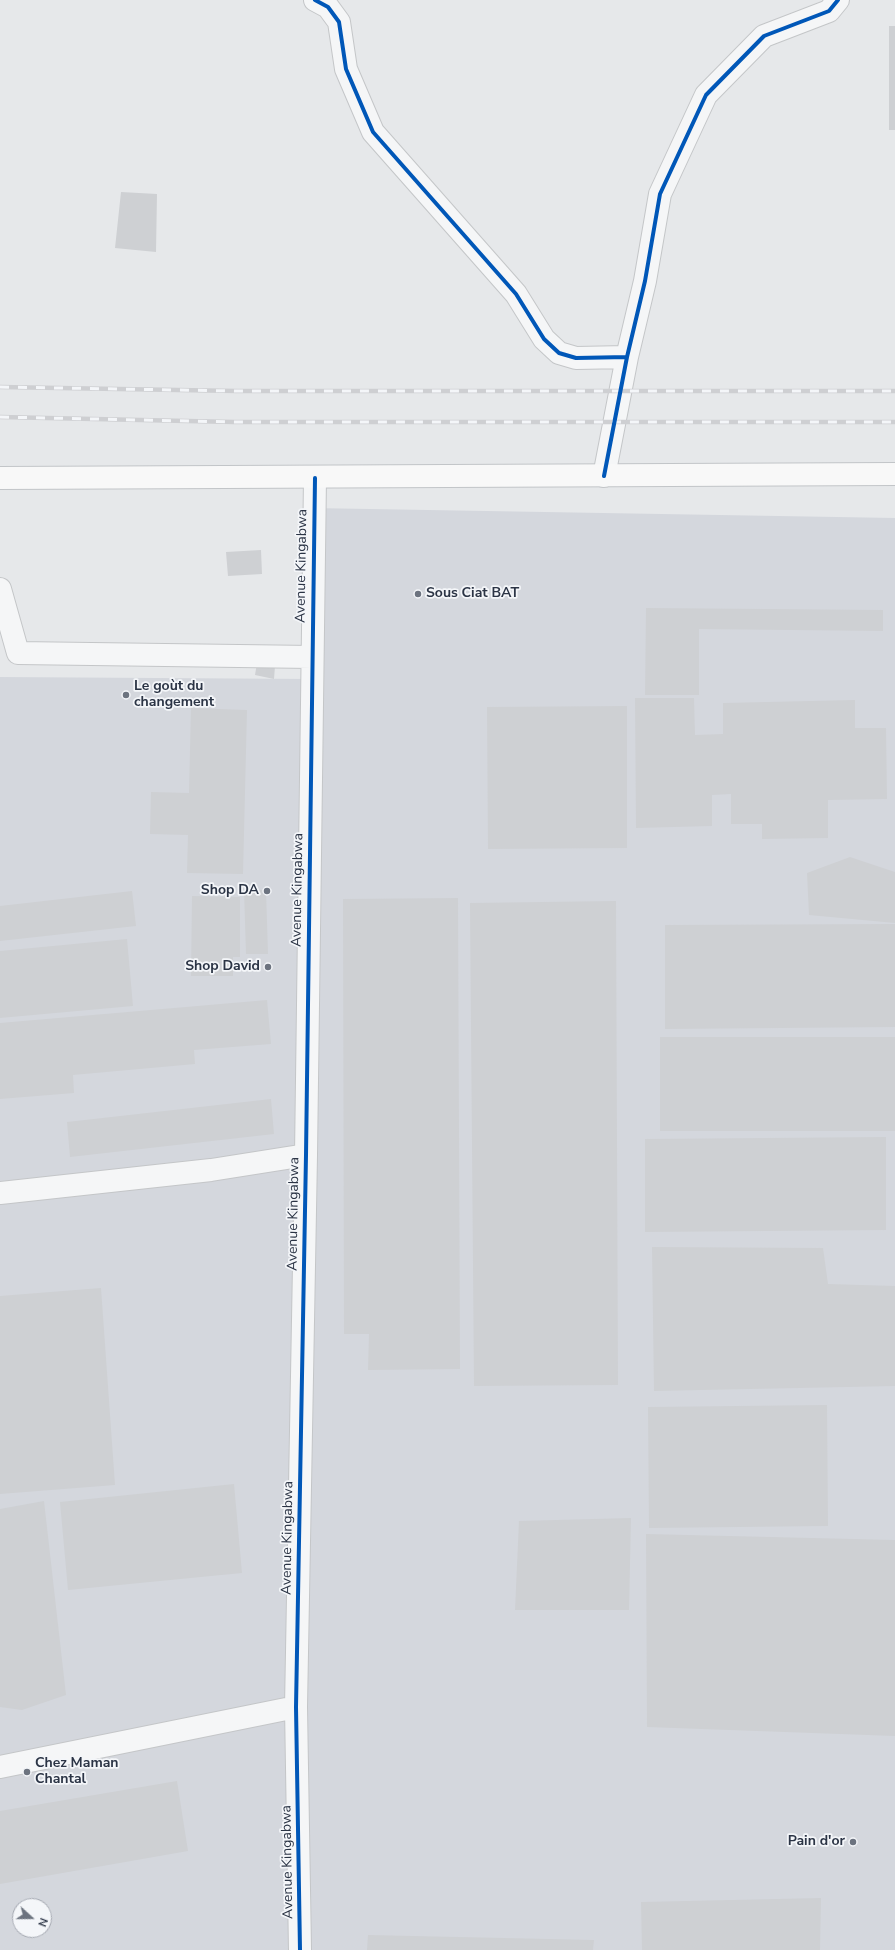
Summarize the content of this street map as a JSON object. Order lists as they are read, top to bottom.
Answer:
{
  "streets": {
    "street": ["Avenue Kingabwa"]
  },
  "places": [
    "Sous Ciat BAT",
    "Le goùt du changement",
    "Shop DA",
    "Shop David",
    "Chez Maman Chantal",
    "Pain d'or"
  ],
  "north": "right"
}
